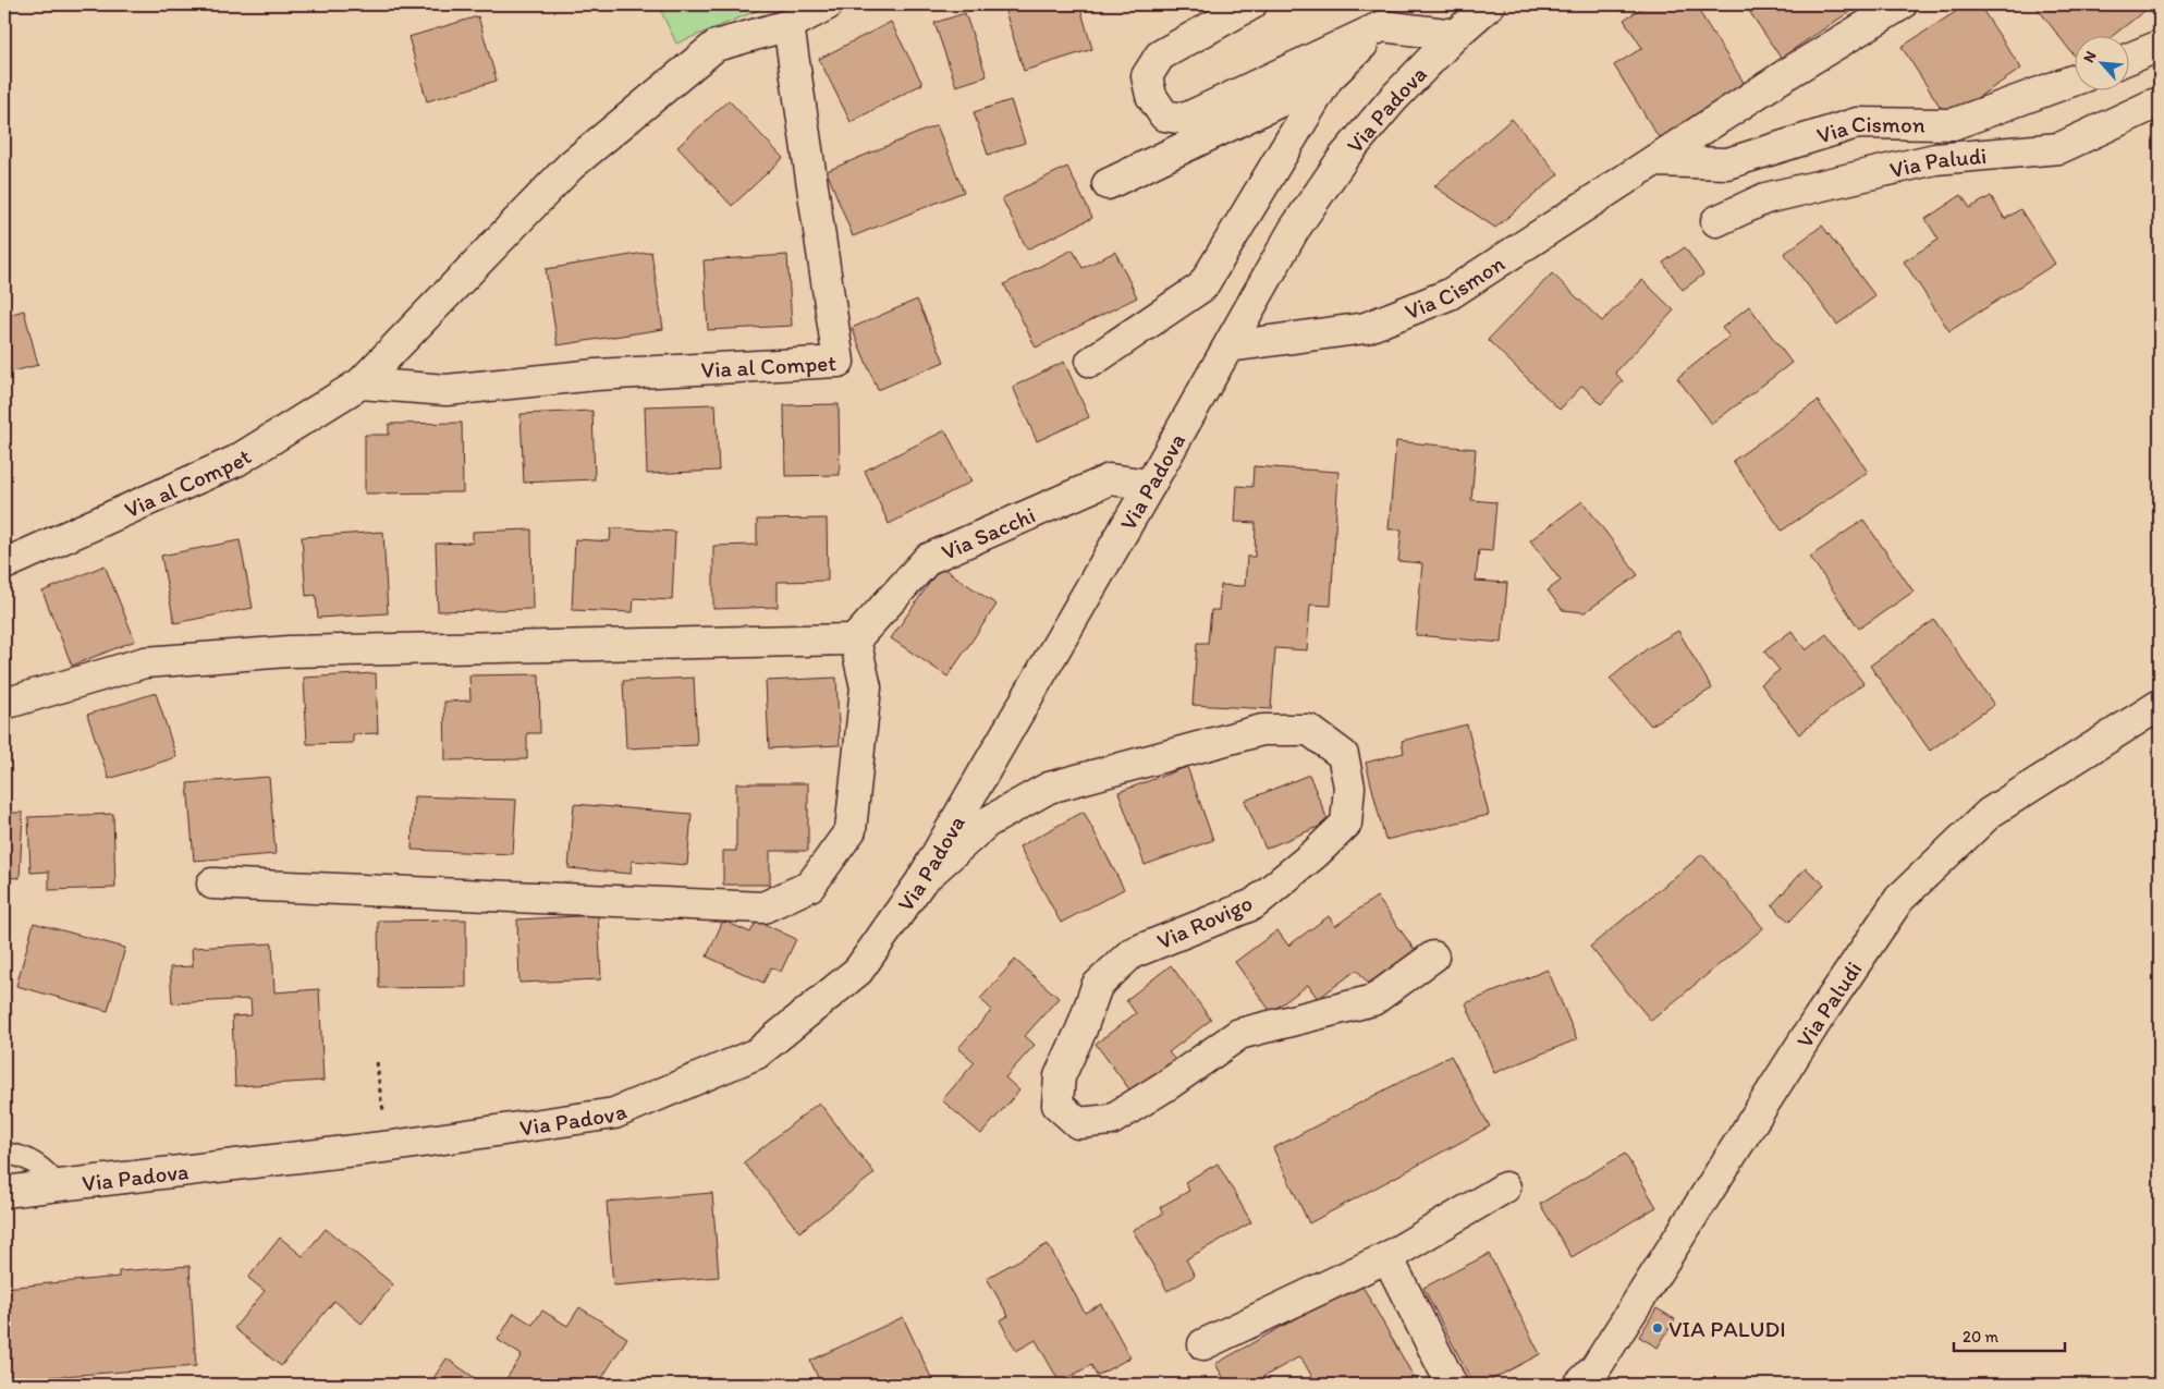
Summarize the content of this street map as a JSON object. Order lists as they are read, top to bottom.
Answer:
{
  "streets": {
    "street": [
      "Via Padova",
      "Via Cismon",
      "Via Paludi",
      "Via al Compet",
      "Via Sacchi",
      "Via Rovigo"
    ]
  },
  "crossings": [
    ["Via Padova", "Via Cismon"],
    ["Via Padova", "Via Sacchi"],
    ["Via Padova", "Via Rovigo"]
  ],
  "places": ["VIA PALUDI"],
  "scale_bar": "20 m",
  "north": "top left"
}
